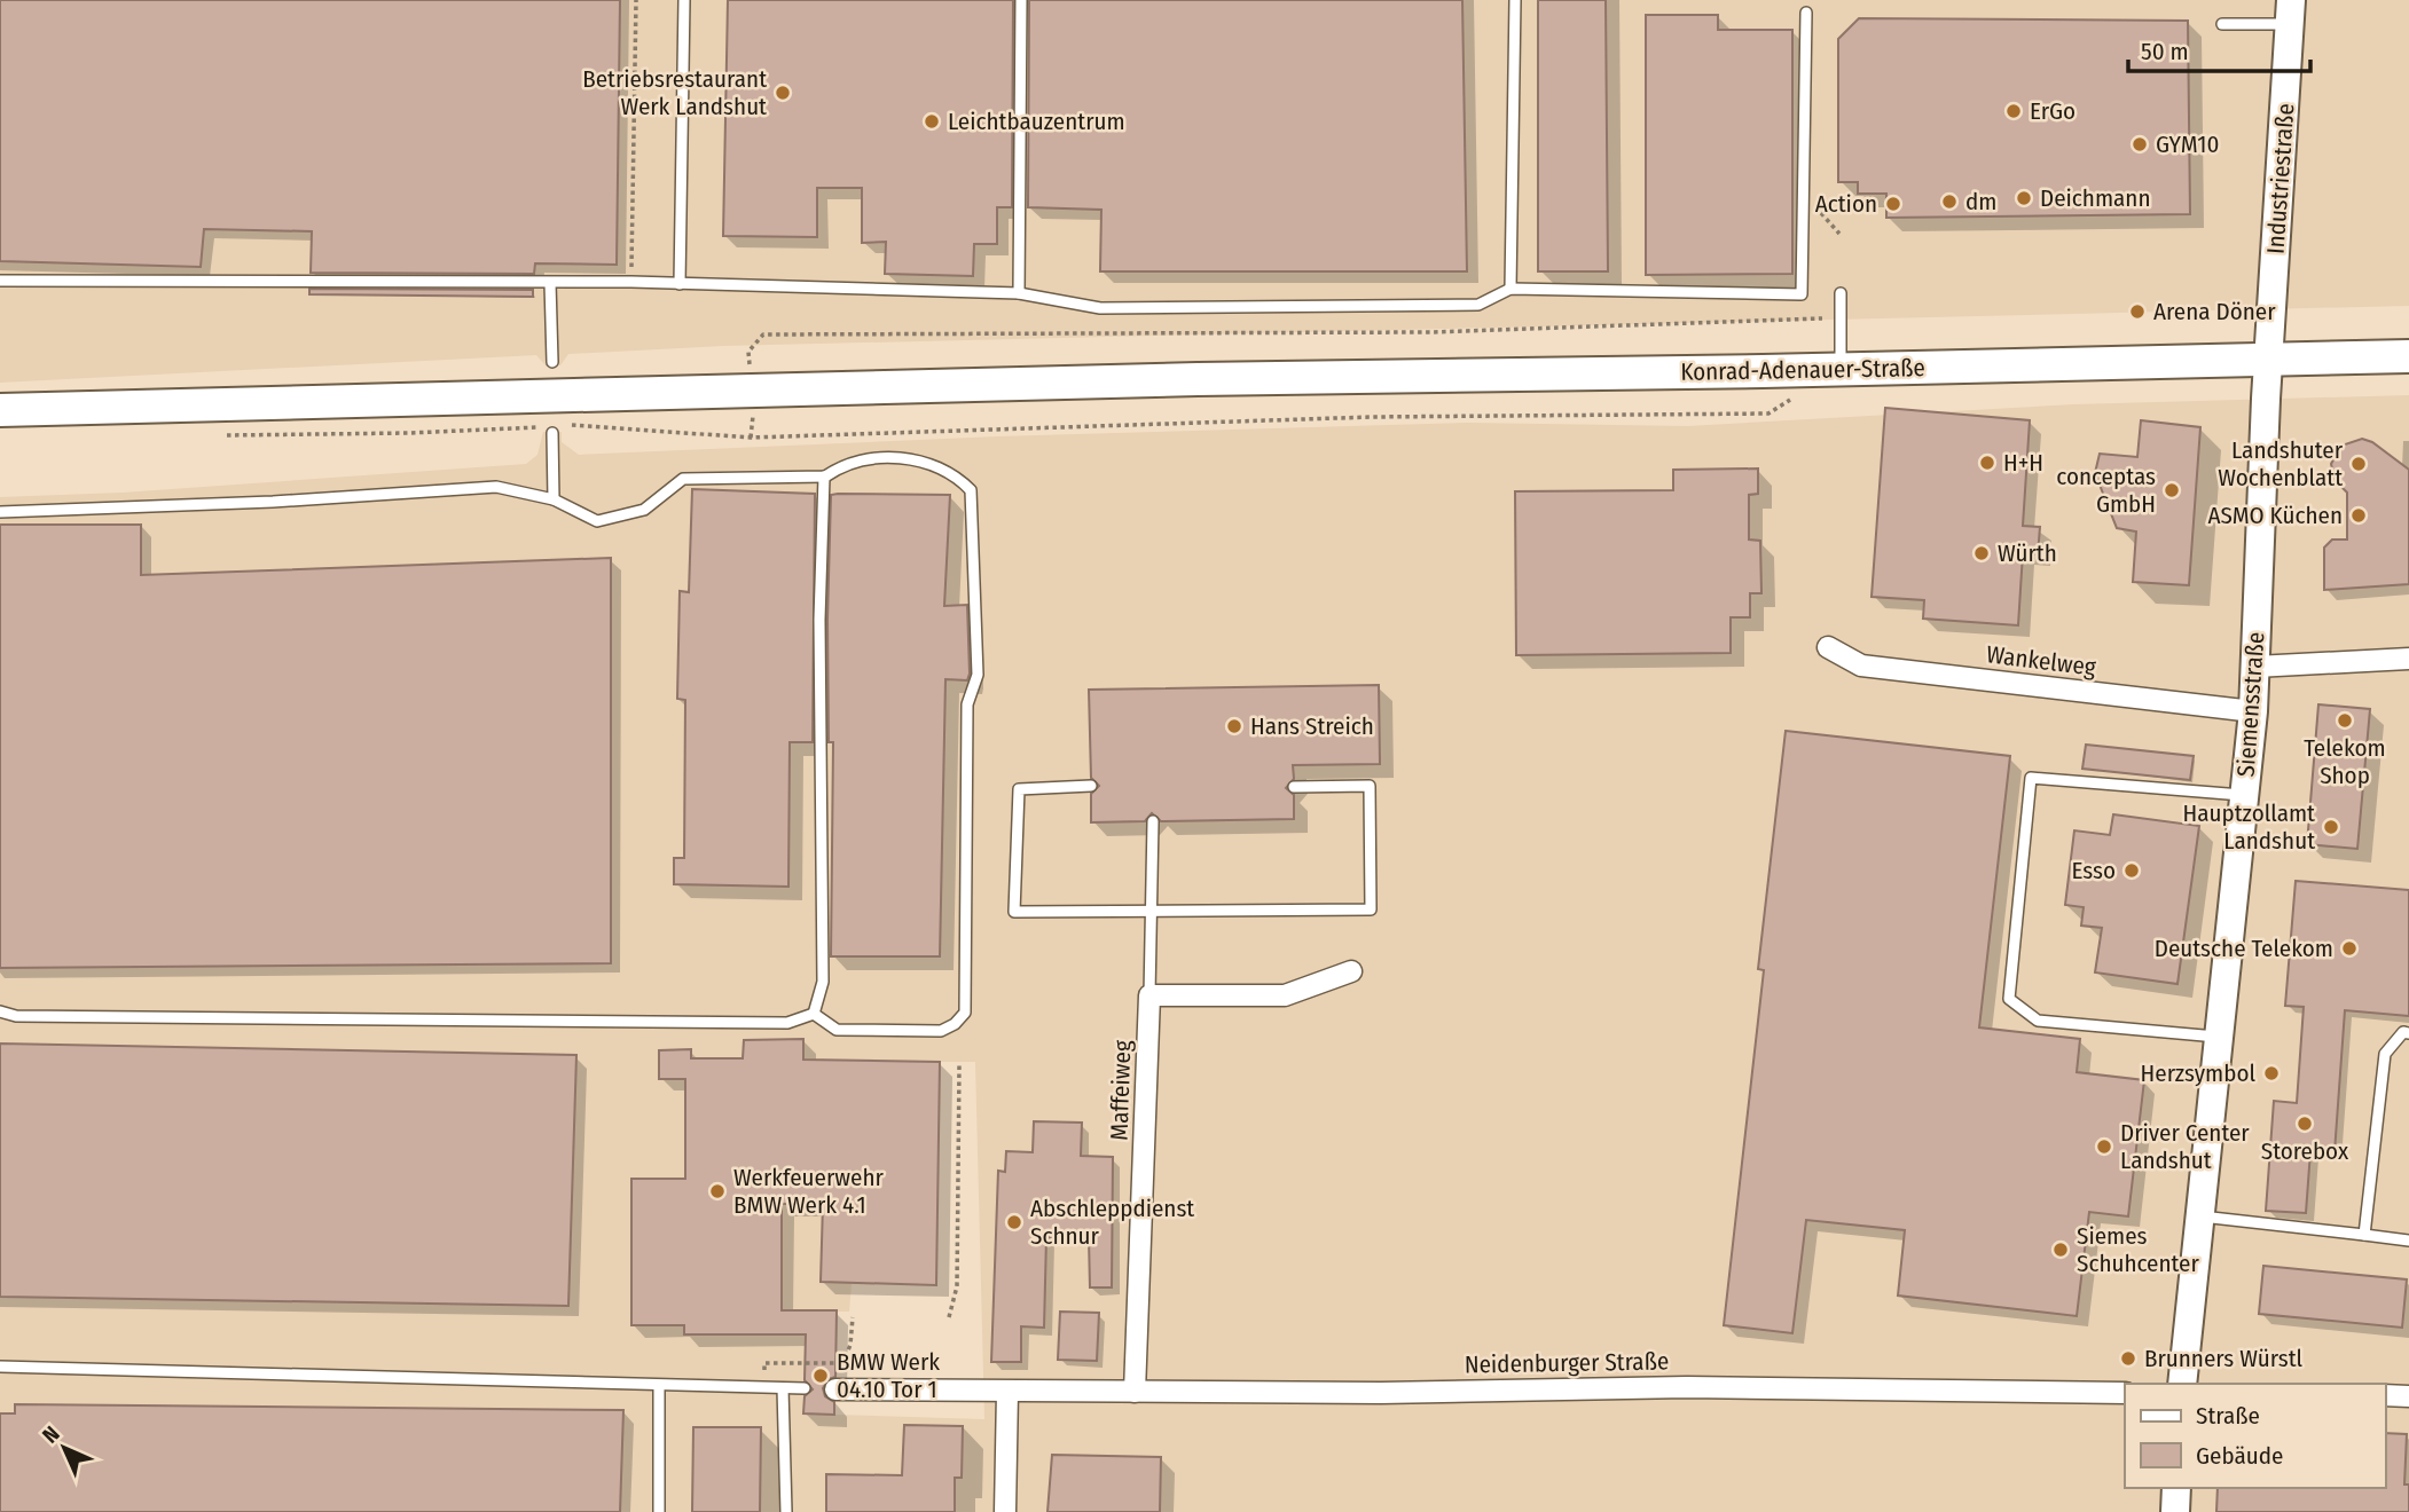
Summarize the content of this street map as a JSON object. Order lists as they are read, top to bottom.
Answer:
{
  "streets": {
    "main road": ["Industriestraße", "Konrad-Adenauer-Straße", "Siemensstraße"],
    "street": ["Wankelweg", "Maffeiweg", "Neidenburger Straße"]
  },
  "crossings": [
    ["Industriestraße", "Konrad-Adenauer-Straße"],
    ["Industriestraße", "Siemensstraße"],
    ["Konrad-Adenauer-Straße", "Siemensstraße"],
    ["Wankelweg", "Siemensstraße"],
    ["Maffeiweg", "Neidenburger Straße"]
  ],
  "places": [
    "Betriebsrestaurant Werk Landshut",
    "ErGo",
    "Leichtbauzentrum",
    "GYM10",
    "Deichmann",
    "dm",
    "Action",
    "Arena Döner",
    "H+H",
    "Landshuter Wochenblatt",
    "conceptas GmbH",
    "ASMO Küchen",
    "Würth",
    "Telekom Shop",
    "Hans Streich",
    "Hauptzollamt Landshut",
    "Esso",
    "Deutsche Telekom",
    "Herzsymbol",
    "Storebox",
    "Driver Center Landshut",
    "Werkfeuerwehr BMW Werk 4.1",
    "Abschleppdienst Schnur",
    "Siemes Schuhcenter",
    "Brunners Würstl",
    "BMW Werk 04.10 Tor 1"
  ],
  "legend": ["Straße", "Gebäude"],
  "scale_bar": "50 m",
  "north": "top left"
}
